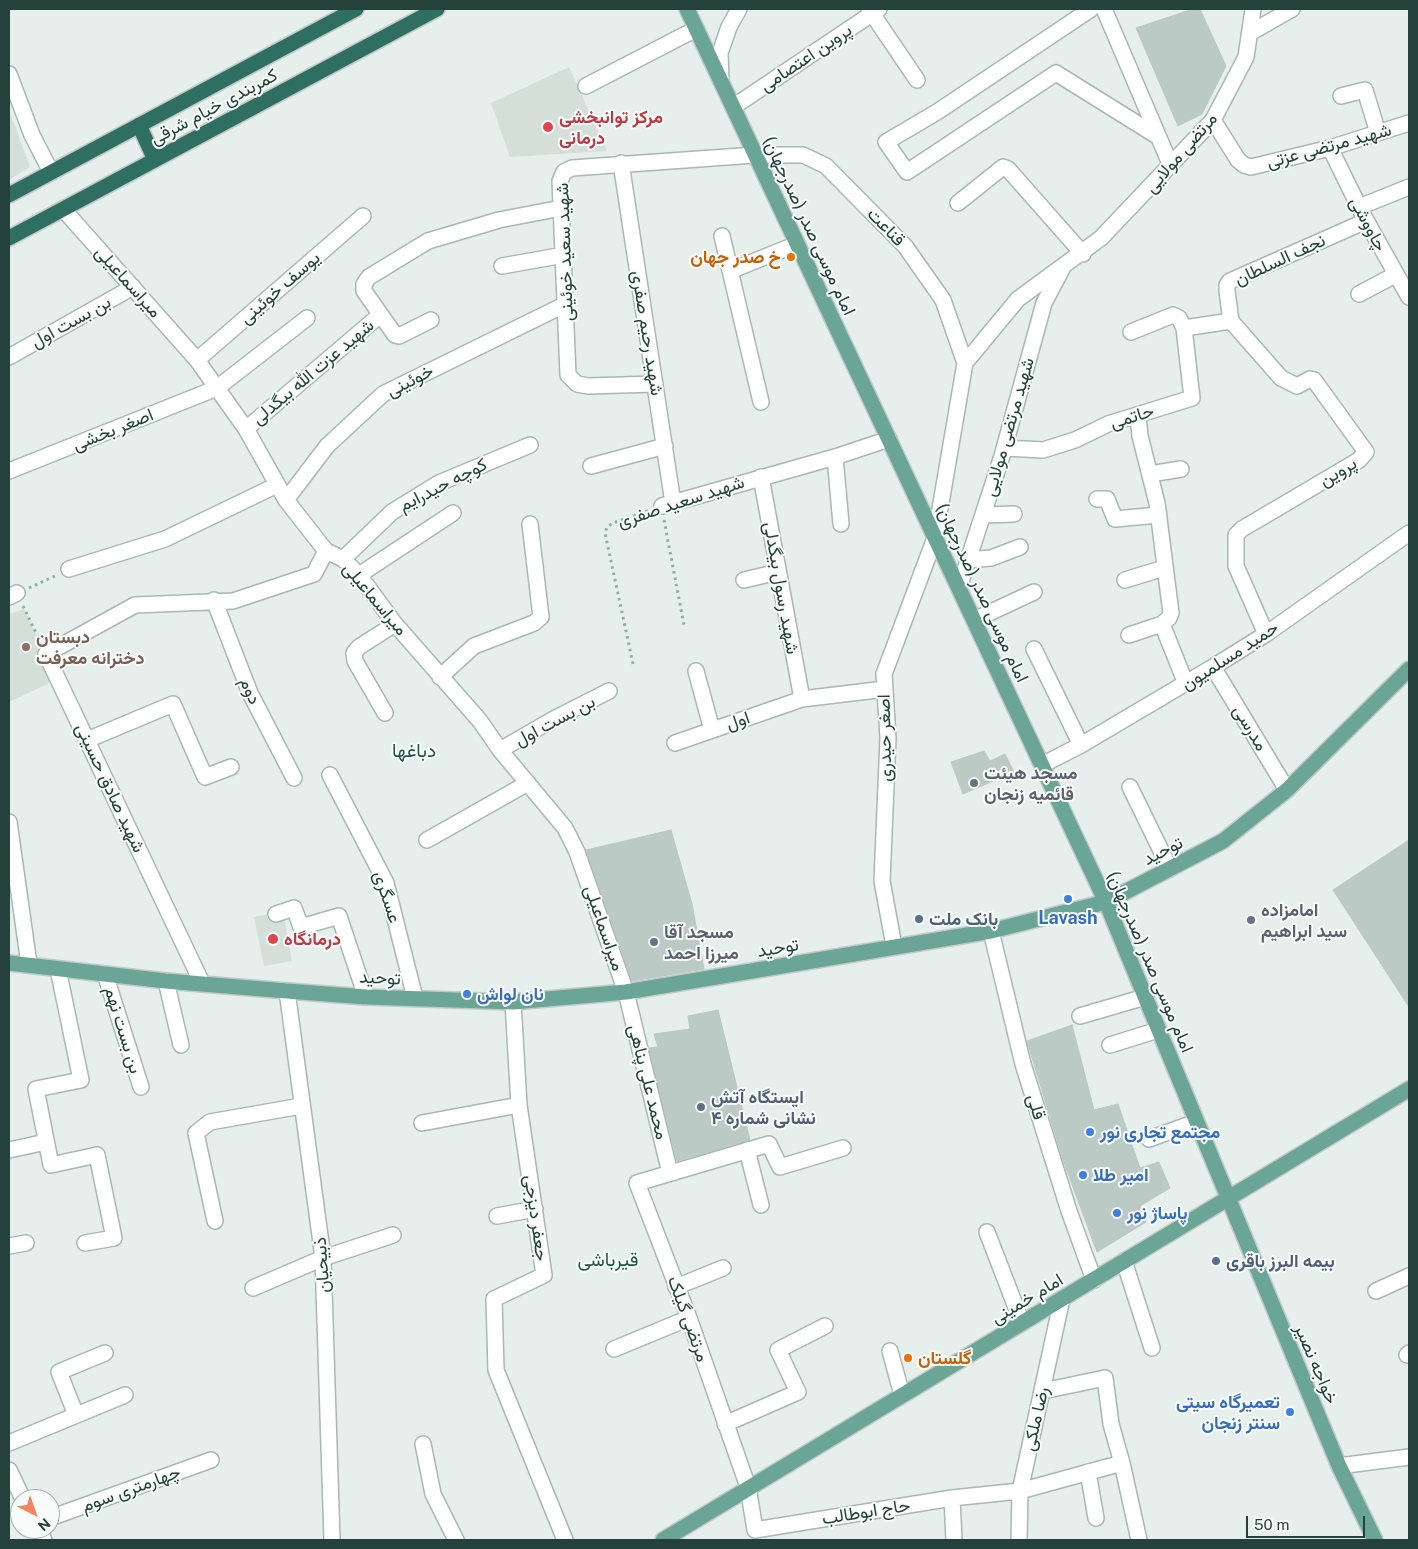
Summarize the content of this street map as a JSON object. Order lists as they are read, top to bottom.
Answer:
{
  "streets": {
    "highway": ["کمربندی خیام شرقی"],
    "main road": [
      "(صدرجهان) امام موسی صدر",
      "توحید",
      "امام خمینی",
      "خواجه نصیر"
    ],
    "street": [
      "پروین اعتصامی",
      "شهید مرتضی عزتی",
      "مرتضی مولایی",
      "چاووشی",
      "قناعت",
      "شهید سعید خوئینی",
      "نجف السلطان",
      "میراسماعیلی",
      "یوسف خوئینی",
      "بن بست اول",
      "شهید رحیم صفری",
      "شهید عزت الله بیگدلی",
      "خوئینی",
      "حاتمی",
      "شهید مرتضی مولایی",
      "اصغر بخشی",
      "پروین",
      "کوچه حیدرایم",
      "شهید سعید صفری",
      "شهید رسول بیگدلی",
      "حمید مسلمیون",
      "دوم",
      "اول",
      "مدرسی",
      "اصغر حیدری",
      "شهید صادق حسینی",
      "عسگری",
      "بن بست نهم",
      "محمد علی پناهی",
      "قلی",
      "جعفر دیزجی",
      "ذبیحیان",
      "مرتضی گیلک",
      "رضا ملکی",
      "چهارمتری سوم",
      "حاج ابوطالب"
    ]
  },
  "crossings": [
    ["پروین اعتصامی", "(صدرجهان) امام موسی صدر"],
    ["کمربندی خیام شرقی", "میراسماعیلی"],
    ["شهید مرتضی عزتی", "مرتضی مولایی"],
    ["شهید مرتضی عزتی", "چاووشی"],
    ["مرتضی مولایی", "قناعت"],
    ["مرتضی مولایی", "شهید مرتضی مولایی"],
    ["مرتضی مولایی", "اصغر حیدری"],
    ["چاووشی", "نجف السلطان"],
    ["(صدرجهان) امام موسی صدر", "قناعت"],
    ["(صدرجهان) امام موسی صدر", "شهید سعید خوئینی"],
    ["(صدرجهان) امام موسی صدر", "شهید مرتضی مولایی"],
    ["(صدرجهان) امام موسی صدر", "شهید سعید صفری"],
    ["(صدرجهان) امام موسی صدر", "حمید مسلمیون"],
    ["(صدرجهان) امام موسی صدر", "اصغر حیدری"],
    ["(صدرجهان) امام موسی صدر", "توحید"],
    ["(صدرجهان) امام موسی صدر", "امام خمینی"],
    ["(صدرجهان) امام موسی صدر", "خواجه نصیر"],
    ["قناعت", "شهید سعید خوئینی"],
    ["قناعت", "اصغر حیدری"],
    ["شهید سعید خوئینی", "شهید رحیم صفری"],
    ["شهید سعید خوئینی", "خوئینی"],
    ["نجف السلطان", "پروین"],
    ["میراسماعیلی", "یوسف خوئینی"],
    ["میراسماعیلی", "بن بست اول"],
    ["میراسماعیلی", "شهید عزت الله بیگدلی"],
    ["میراسماعیلی", "خوئینی"],
    ["میراسماعیلی", "اصغر بخشی"],
    ["میراسماعیلی", "کوچه حیدرایم"],
    ["میراسماعیلی", "توحید"],
    ["میراسماعیلی", "محمد علی پناهی"],
    ["شهید رحیم صفری", "شهید سعید صفری"],
    ["حاتمی", "شهید مرتضی مولایی"],
    ["پروین", "حمید مسلمیون"],
    ["شهید سعید صفری", "شهید رسول بیگدلی"],
    ["شهید رسول بیگدلی", "اول"],
    ["حمید مسلمیون", "مدرسی"],
    ["اول", "اصغر حیدری"],
    ["مدرسی", "توحید"],
    ["اصغر حیدری", "توحید"],
    ["شهید صادق حسینی", "توحید"],
    ["توحید", "عسگری"],
    ["توحید", "بن بست نهم"],
    ["توحید", "محمد علی پناهی"],
    ["توحید", "قلی"],
    ["توحید", "جعفر دیزجی"],
    ["توحید", "ذبیحیان"],
    ["محمد علی پناهی", "مرتضی گیلک"],
    ["قلی", "امام خمینی"],
    ["امام خمینی", "مرتضی گیلک"],
    ["امام خمینی", "خواجه نصیر"],
    ["امام خمینی", "رضا ملکی"],
    ["امام خمینی", "حاج ابوطالب"],
    ["مرتضی گیلک", "حاج ابوطالب"],
    ["رضا ملکی", "حاج ابوطالب"]
  ],
  "districts": ["دباغها", "قیرباشی"],
  "places": [
    "مرکز توانبخشی درمانی",
    "خ صدر جهان",
    "دبستان دخترانه معرفت",
    "مسجد هیئت قائمیه زنجان",
    "Lavash",
    "بانک ملت",
    "امامزاده سید ابراهیم",
    "درمانگاه",
    "مسجد آقا میرزا احمد",
    "نان لواش",
    "ایستگاه آتش نشانی شماره ۴",
    "مجتمع تجارى نور",
    "امیر طلا",
    "پاساژ نور",
    "بیمه البرز باقری",
    "گلستان",
    "تعمیرگاه سیتی سنتر زنجان"
  ],
  "scale_bar": "50 m",
  "north": "bottom right"
}
